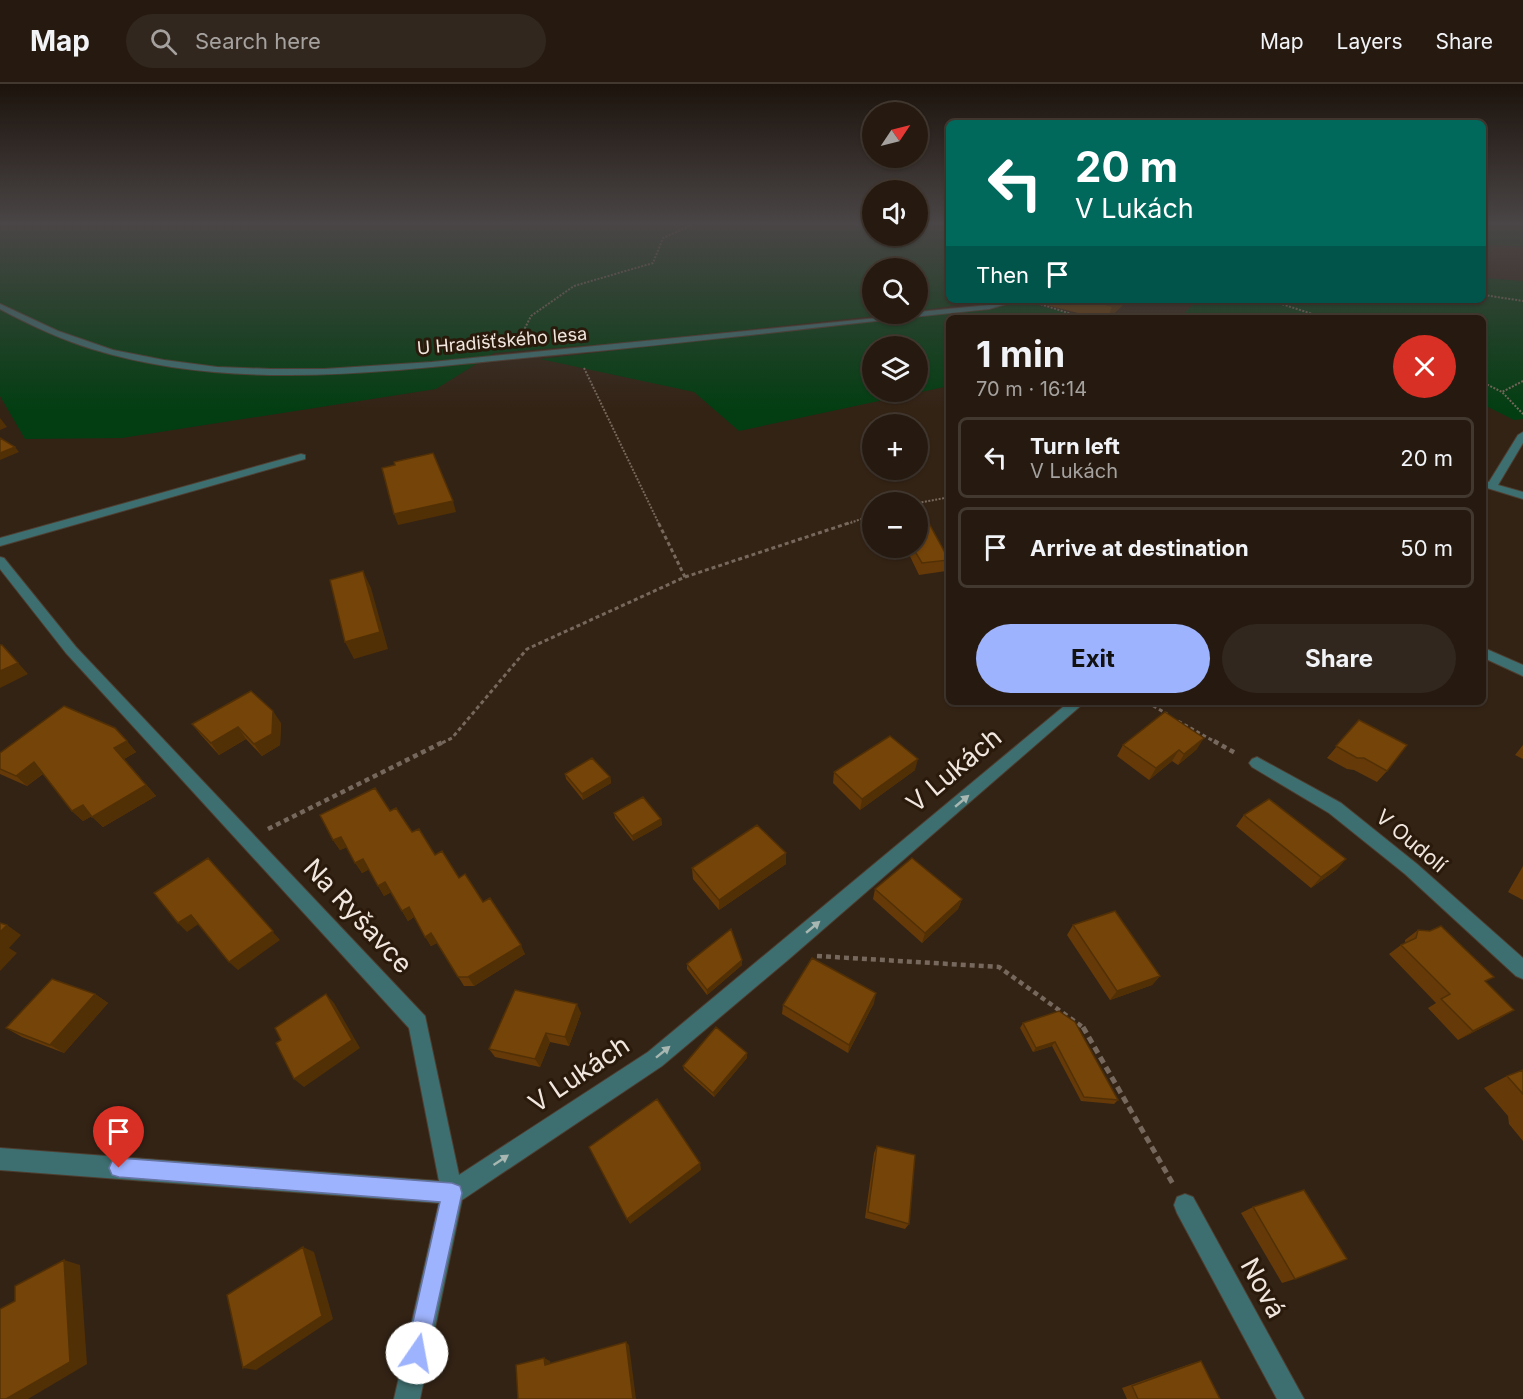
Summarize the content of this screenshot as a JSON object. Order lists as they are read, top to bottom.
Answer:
{
  "streets": {
    "street": [
      "U Hradišťského lesa",
      "V Lukách",
      "V Oudolí",
      "Na Ryšavce",
      "Nová"
    ]
  },
  "crossings": [
    ["V Lukách", "Na Ryšavce"]
  ],
  "one_way": ["V Lukách"],
  "north": "top right",
  "page": {
    "header": "Map",
    "search": "Search here",
    "nav": ["Map", "Layers", "Share"],
    "map_buttons": ["+", "−"],
    "turn": ["20 m", "V Lukách"],
    "then": "Then",
    "heading": ["1 min", "70 m · 16:14"],
    "list": [
      {
        "name": "Turn left",
        "note": "V Lukách",
        "value": "20 m"
      },
      {
        "name": "Arrive at destination",
        "value": "50 m"
      }
    ],
    "buttons": ["Exit", "Share"]
  }
}
